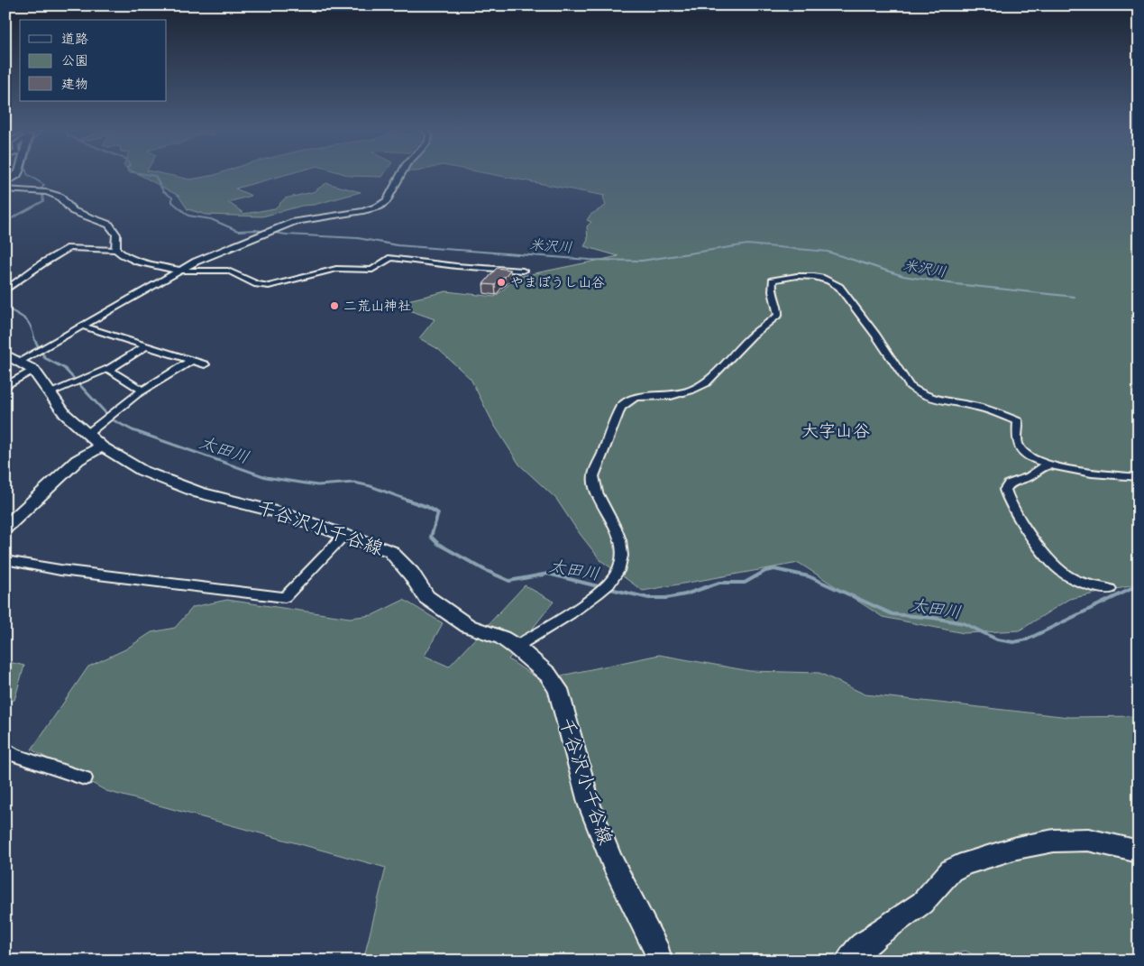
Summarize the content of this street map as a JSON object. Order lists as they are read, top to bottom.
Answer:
{
  "streets": {
    "main road": ["千谷沢小千谷線"]
  },
  "districts": ["大字山谷"],
  "water": ["米沢川", "太田川"],
  "places": ["やまぼうし山谷", "二荒山神社"],
  "legend": ["道路", "公園", "建物"]
}
